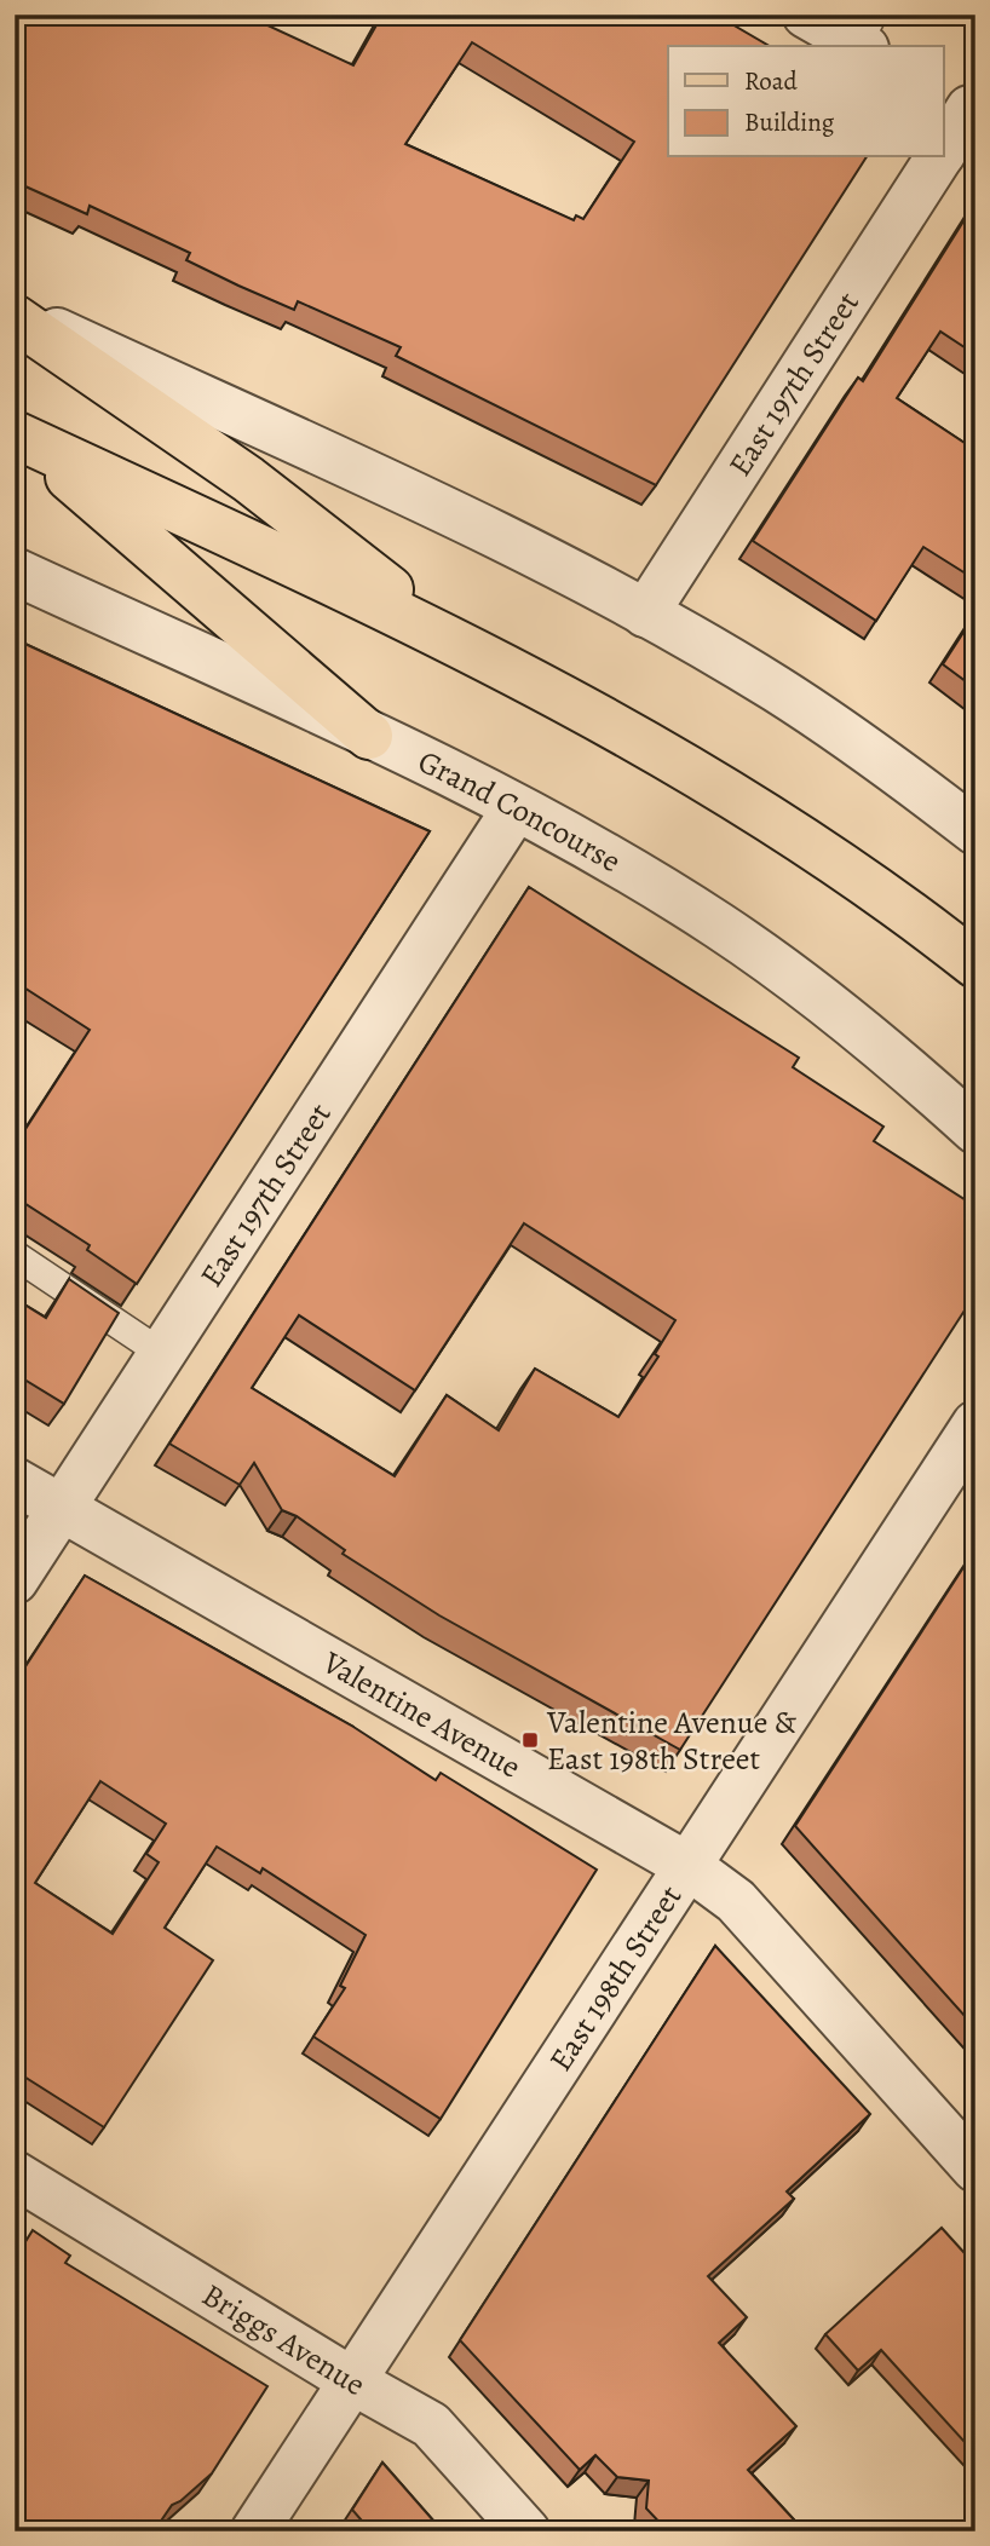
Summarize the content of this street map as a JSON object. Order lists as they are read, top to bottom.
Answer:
{
  "streets": {
    "street": [
      "East 197th Street",
      "Grand Concourse",
      "Valentine Avenue",
      "East 198th Street",
      "Briggs Avenue"
    ]
  },
  "crossings": [
    ["East 197th Street", "Grand Concourse"],
    ["East 197th Street", "Valentine Avenue"],
    ["Valentine Avenue", "East 198th Street"],
    ["East 198th Street", "Briggs Avenue"]
  ],
  "places": {
    "transit": ["Valentine Avenue & East 198th Street"]
  },
  "legend": ["Road", "Building"]
}
